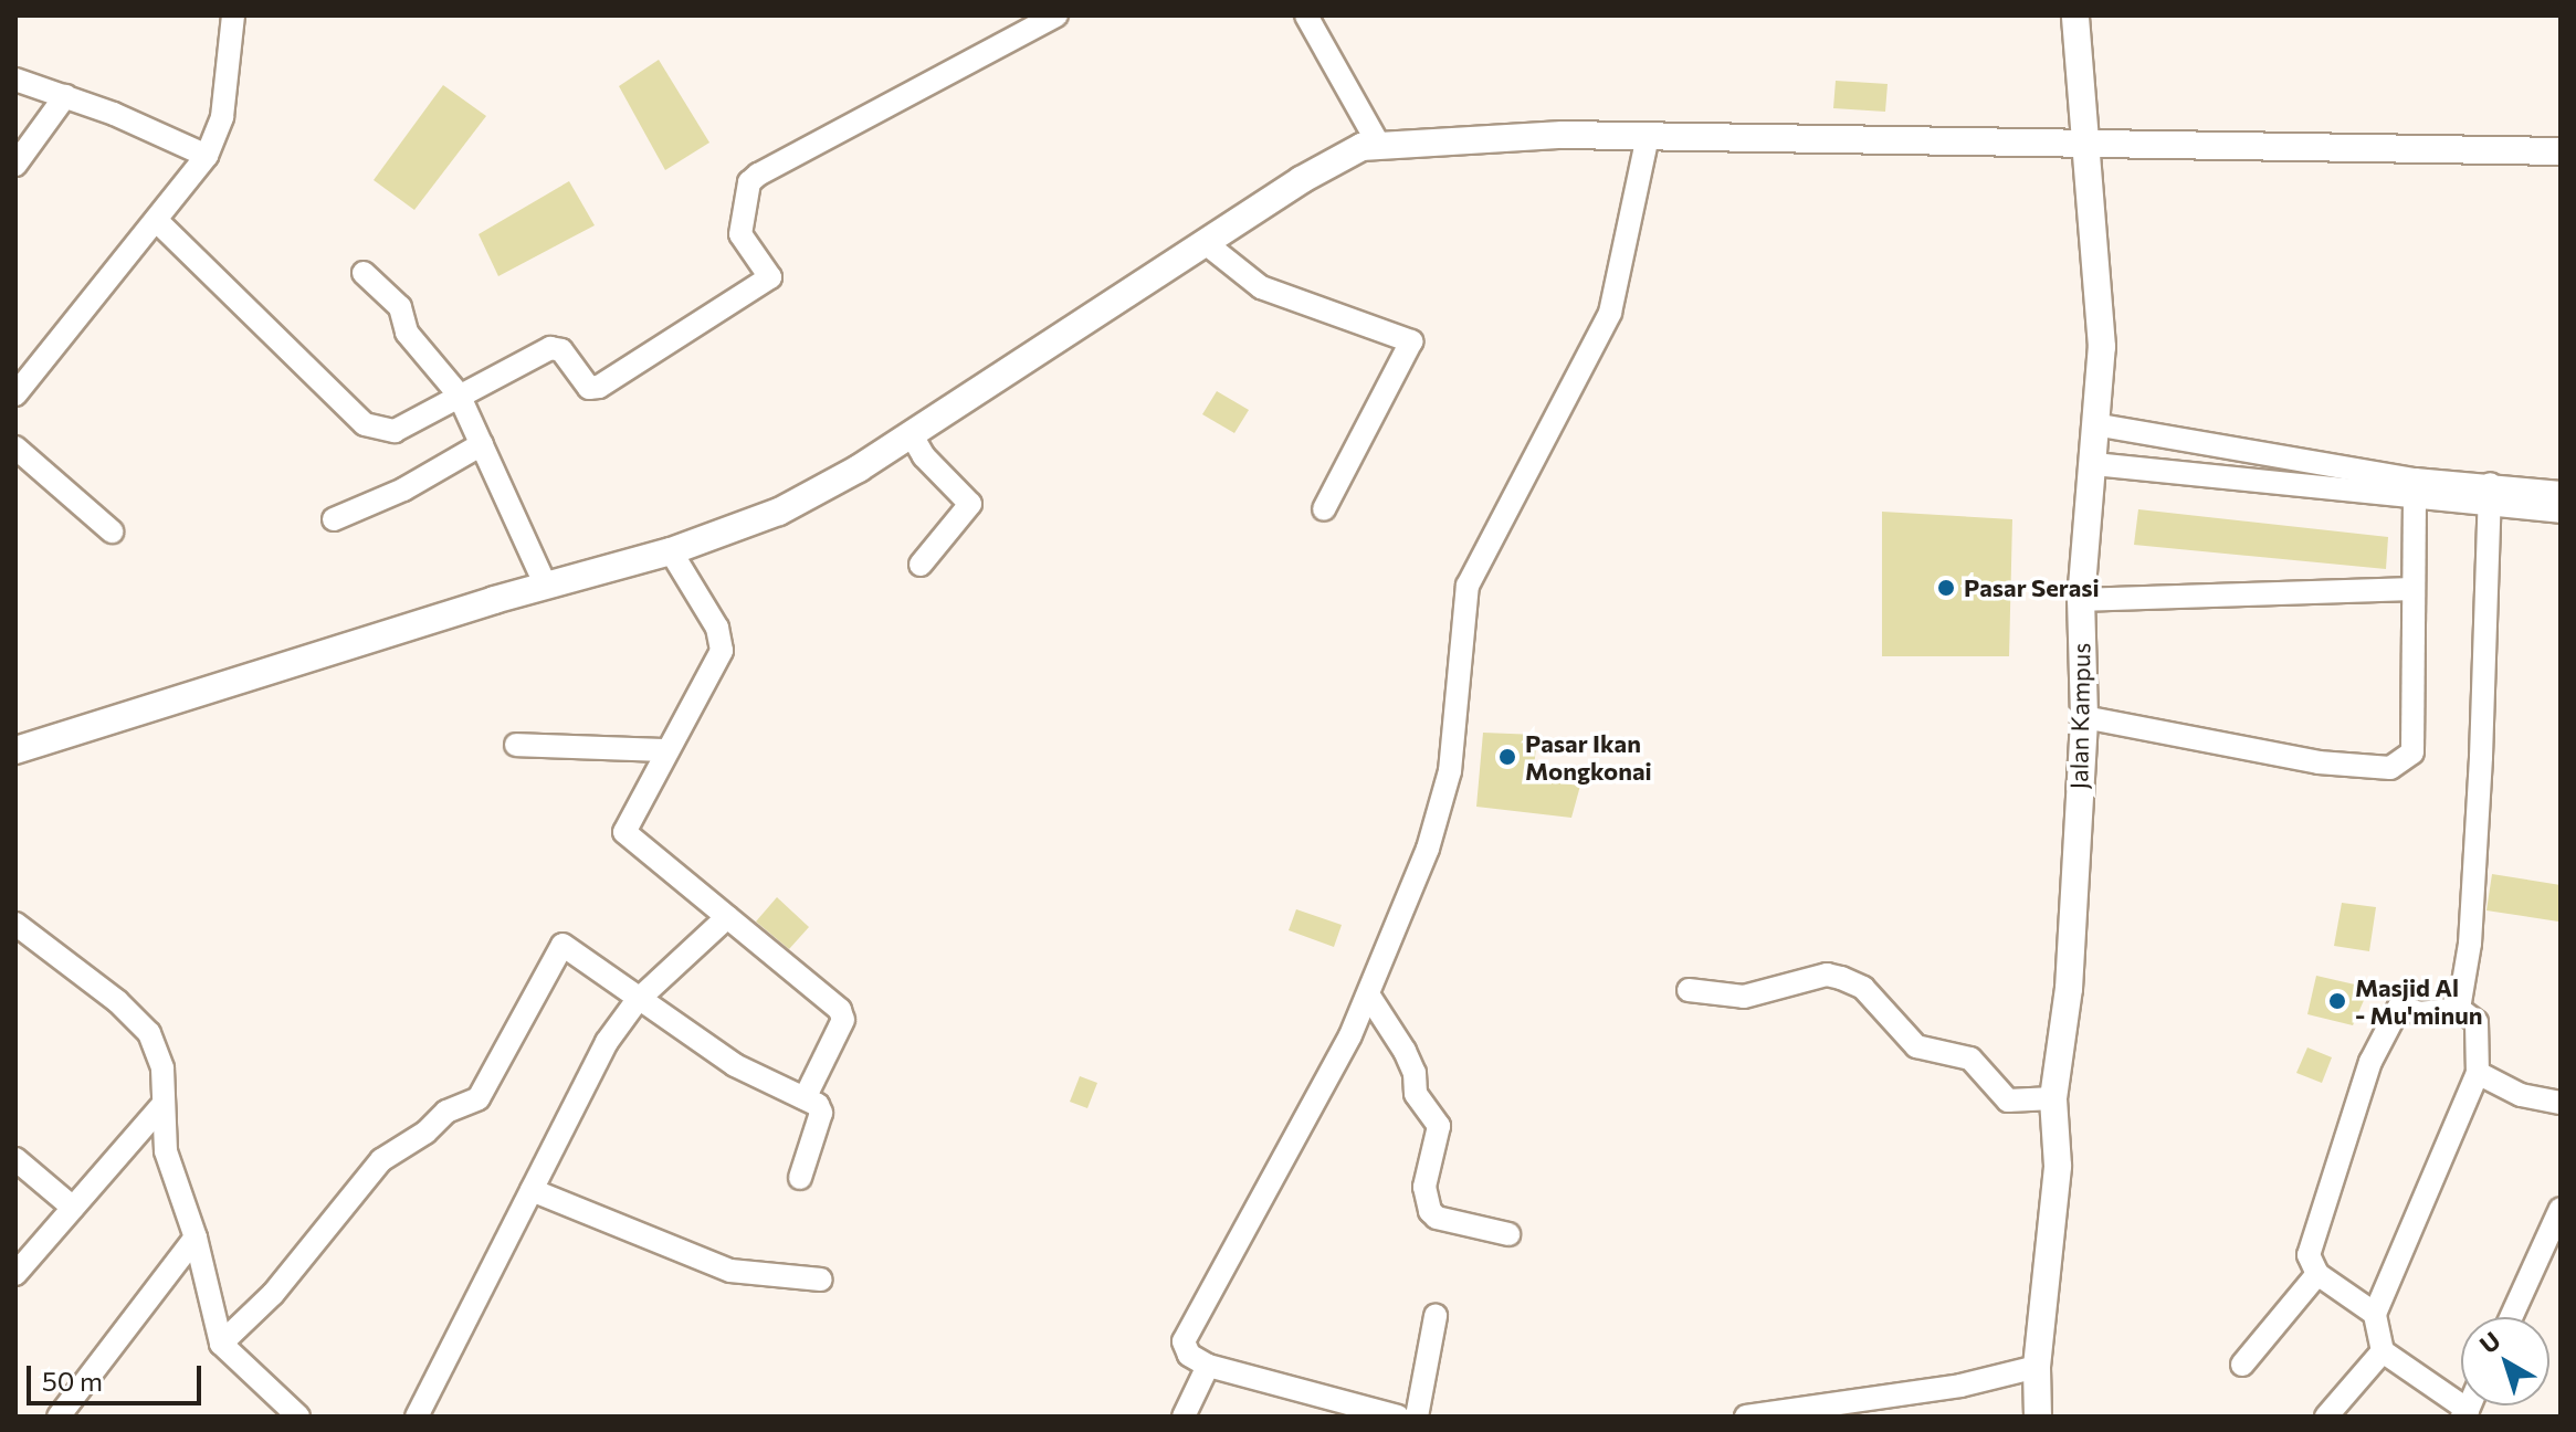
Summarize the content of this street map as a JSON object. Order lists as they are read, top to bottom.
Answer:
{
  "streets": {
    "street": ["Jalan Kampus"]
  },
  "places": ["Pasar Serasi", "Pasar Ikan Mongkonai", "Masjid Al - Mu'minun"],
  "scale_bar": "50 m",
  "north": "top left"
}
